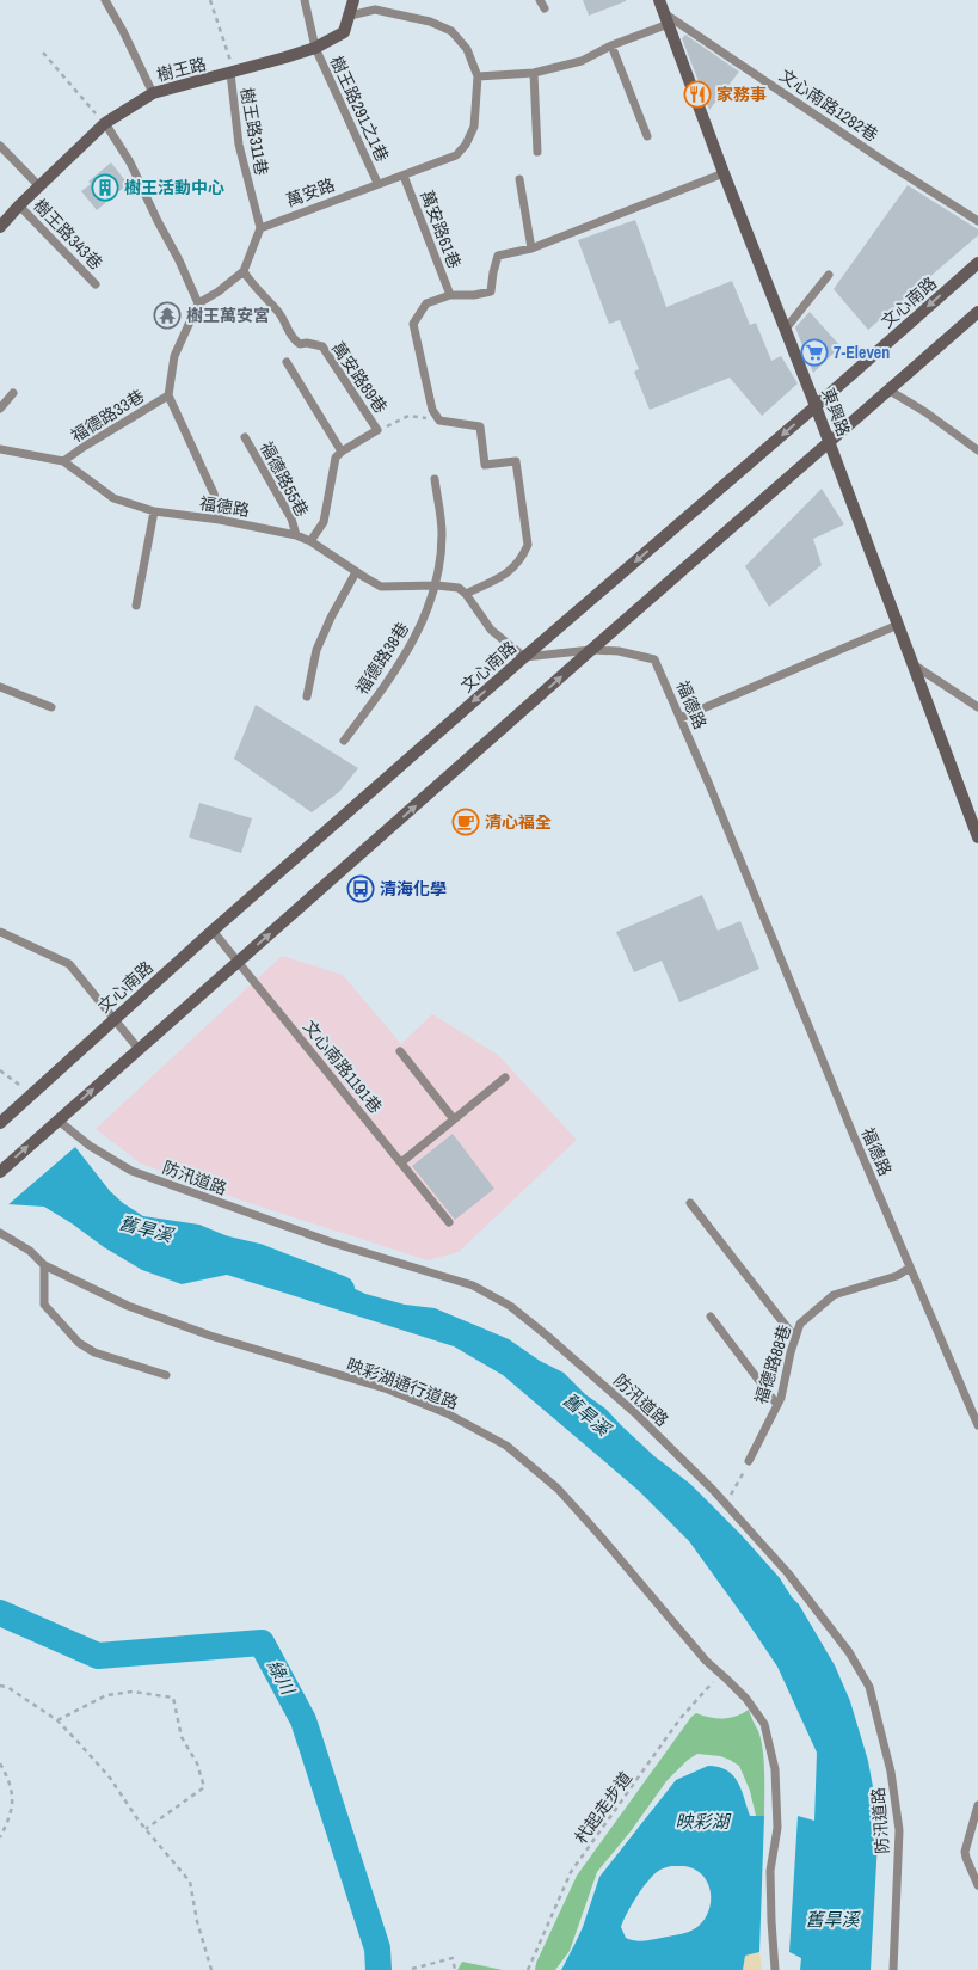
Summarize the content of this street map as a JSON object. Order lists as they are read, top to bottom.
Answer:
{
  "streets": {
    "main road": ["樹王路", "文心南路", "東興路"],
    "lane": [
      "文心南路1282巷",
      "樹王路291之1巷",
      "樹王路311巷",
      "萬安路",
      "萬安路61巷",
      "樹王路343巷",
      "萬安路89巷",
      "福德路33巷",
      "福德路55巷",
      "福德路",
      "福德路38巷",
      "文心南路1191巷",
      "防汛道路",
      "福德路88巷",
      "映彩湖通行道路"
    ],
    "path": ["杙起走步道"]
  },
  "crossings": [
    ["樹王路", "樹王路291之1巷"],
    ["樹王路", "樹王路311巷"],
    ["樹王路", "萬安路"],
    ["樹王路", "萬安路61巷"],
    ["樹王路", "樹王路343巷"],
    ["文心南路1282巷", "東興路"],
    ["樹王路291之1巷", "萬安路"],
    ["樹王路291之1巷", "萬安路61巷"],
    ["樹王路311巷", "萬安路"],
    ["萬安路", "萬安路61巷"],
    ["文心南路", "東興路"],
    ["文心南路", "福德路"],
    ["文心南路", "文心南路1191巷"],
    ["福德路33巷", "福德路"],
    ["福德路55巷", "福德路"],
    ["福德路", "福德路38巷"],
    ["福德路", "福德路88巷"],
    ["映彩湖通行道路", "杙起走步道"]
  ],
  "water": ["舊旱溪", "綠川", "映彩湖"],
  "places": {
    "restaurant": ["家務事"],
    "building": ["樹王活動中心"],
    "temple": ["樹王萬安宮"],
    "supermarket": ["7-Eleven"],
    "cafe": ["清心福全"],
    "bus stop": ["清海化學"]
  }
}
